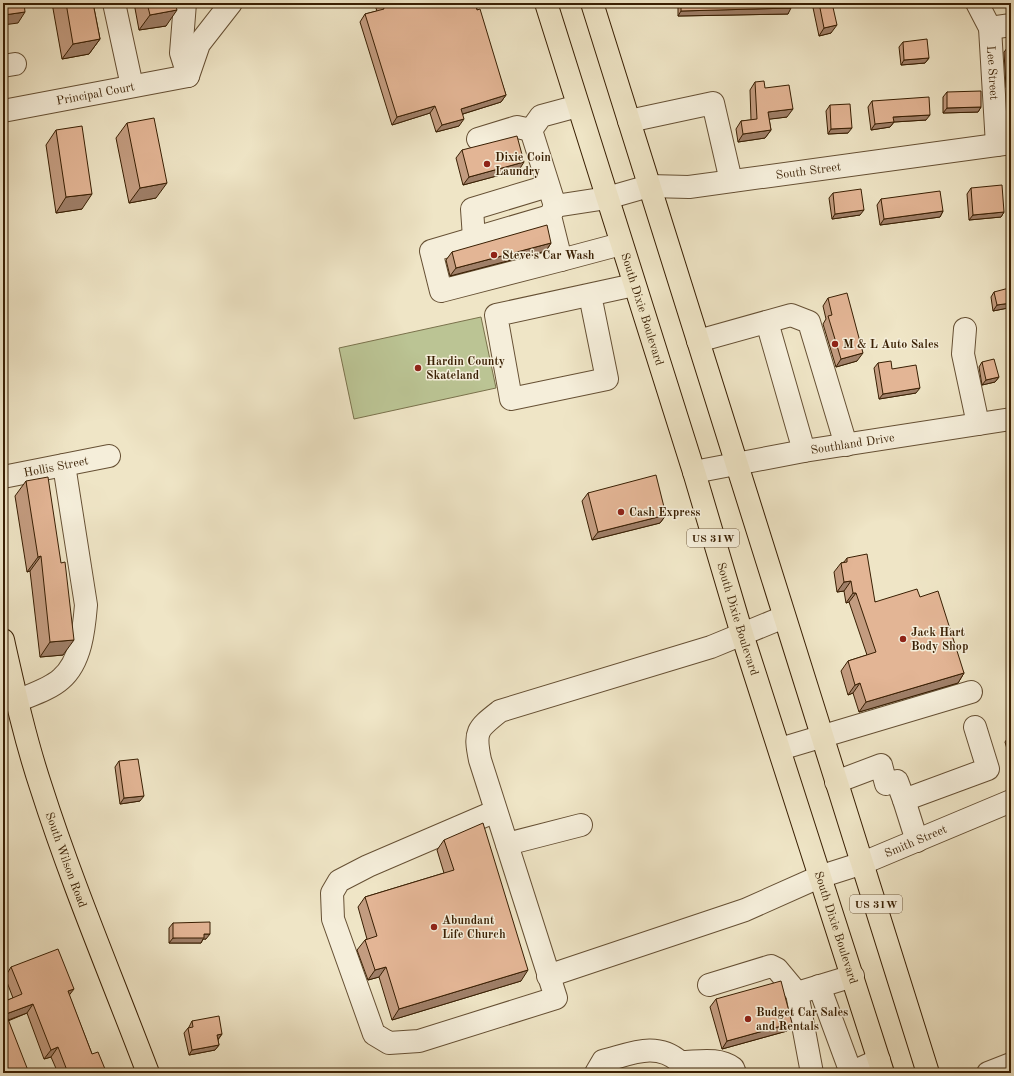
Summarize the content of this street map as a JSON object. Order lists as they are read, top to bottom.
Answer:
{
  "streets": {
    "main road": ["South Dixie Boulevard", "US 31W", "South Wilson Road"],
    "street": [
      "Lee Street",
      "Principal Court",
      "South Street",
      "Southland Drive",
      "Hollis Street",
      "Smith Street"
    ]
  },
  "crossings": [
    ["Lee Street", "South Street"],
    ["South Street", "South Dixie Boulevard"],
    ["South Street", "US 31W"],
    ["South Dixie Boulevard", "Southland Drive"],
    ["South Dixie Boulevard", "Smith Street"],
    ["Southland Drive", "US 31W"],
    ["US 31W", "Smith Street"]
  ],
  "places": [
    "Dixie Coin Laundry",
    "Steve's Car Wash",
    "M & L Auto Sales",
    "Hardin County Skateland",
    "Cash Express",
    "Jack Hart Body Shop",
    "Abundant Life Church",
    "Budget Car Sales and Rentals"
  ]
}
